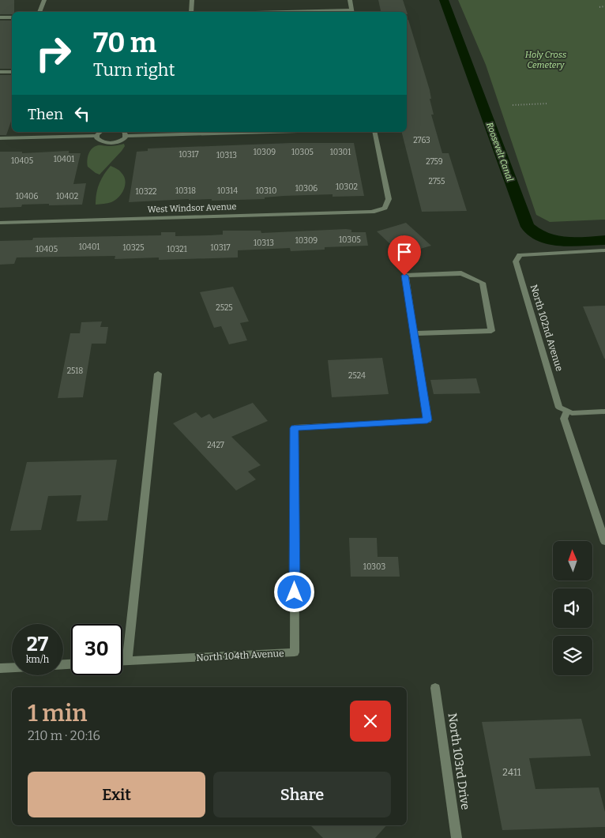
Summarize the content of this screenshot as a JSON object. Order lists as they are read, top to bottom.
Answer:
{
  "streets": {
    "street": [
      "West Windsor Avenue",
      "North 102nd Avenue",
      "North 104th Avenue",
      "North 103rd Drive"
    ]
  },
  "water": ["Roosevelt Canal"],
  "parks": ["Holy Cross Cemetery"],
  "house_numbers": [
    "2763",
    "10309",
    "10305",
    "10301",
    "10317",
    "10313",
    "10401",
    "10405",
    "2759",
    "2755",
    "10302",
    "10306",
    "10318",
    "10314",
    "10310",
    "10322",
    "10406",
    "10402",
    "10305",
    "10309",
    "10313",
    "10401",
    "10325",
    "10317",
    "10405",
    "10321",
    "2525",
    "2518",
    "2524",
    "2427",
    "10303",
    "2411"
  ],
  "north": "top",
  "page": {
    "turn": ["70 m", "Turn right"],
    "then": "Then",
    "speed": "27 km/h",
    "limit": "30",
    "heading": ["1 min", "210 m · 20:16"],
    "buttons": ["Exit", "Share"]
  }
}
